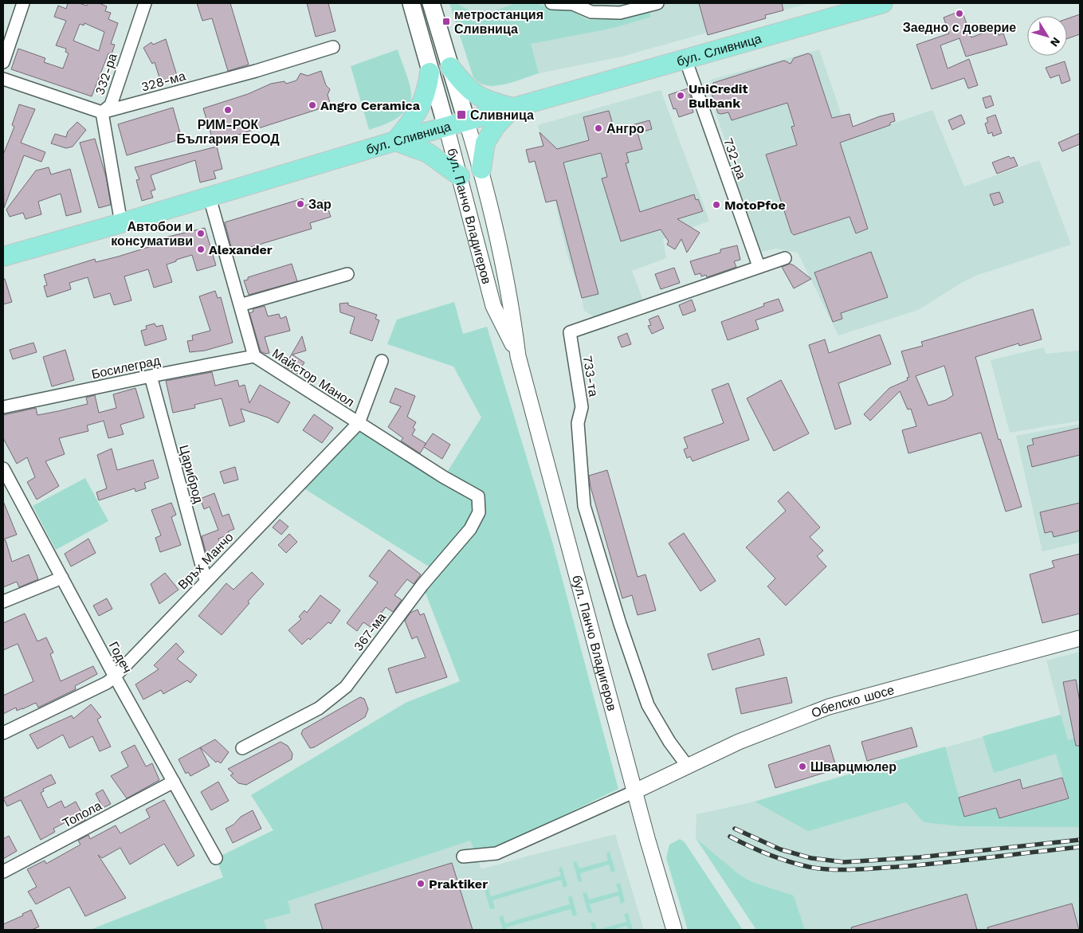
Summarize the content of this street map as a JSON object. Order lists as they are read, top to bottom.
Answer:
{
  "streets": {
    "main road": ["бул. Сливница", "бул. Панчо Владигеров"],
    "street": [
      "332-ра",
      "328-ма",
      "732-ра",
      "Босилеград",
      "733-та",
      "Майстор Манол",
      "Цариброд",
      "Връх Манчо",
      "367-ма",
      "Годеч",
      "Обелско шосе",
      "Топола"
    ]
  },
  "crossings": [
    ["бул. Сливница", "332-ра"],
    ["бул. Сливница", "732-ра"],
    ["бул. Сливница", "бул. Панчо Владигеров"],
    ["бул. Сливница", "Майстор Манол"],
    ["332-ра", "328-ма"],
    ["732-ра", "733-та"],
    ["бул. Панчо Владигеров", "Обелско шосе"],
    ["Босилеград", "Майстор Манол"],
    ["Босилеград", "Цариброд"],
    ["733-та", "Обелско шосе"],
    ["Майстор Манол", "Връх Манчо"],
    ["Майстор Манол", "367-ма"],
    ["Цариброд", "Връх Манчо"],
    ["Връх Манчо", "Годеч"],
    ["Годеч", "Топола"]
  ],
  "places": {
    "other": [
      "Заедно с доверие",
      "UniCredit Bulbank",
      "Angro Ceramica",
      "РИМ-РОК България ЕООД",
      "Ангро",
      "Зар",
      "MotoPfoe",
      "Автобои и консумативи",
      "Alexander",
      "Шварцмюлер",
      "Praktiker"
    ],
    "transit": ["метростанция Сливница", "Сливница"]
  },
  "north": "bottom right"
}
